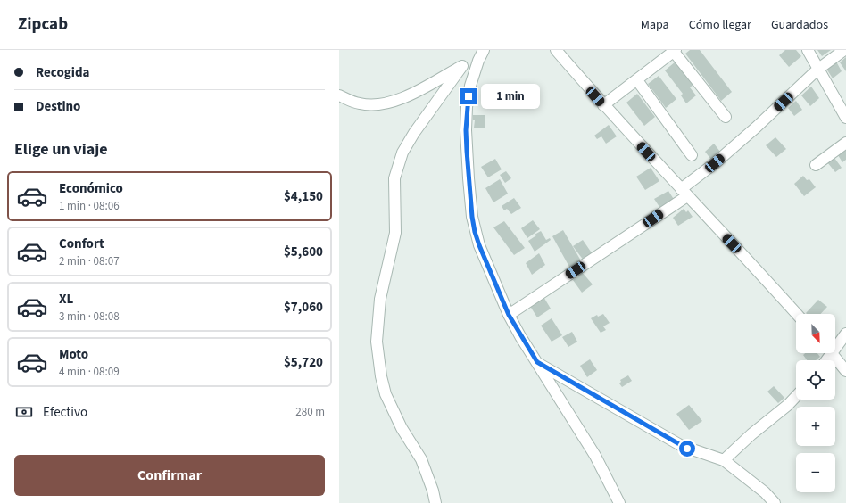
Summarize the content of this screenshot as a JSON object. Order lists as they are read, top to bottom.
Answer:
{
  "north": "bottom right",
  "page": {
    "header": "Zipcab",
    "nav": ["Mapa", "Cómo llegar", "Guardados"],
    "banner": ["Recogida", "Destino"],
    "bubble": "1 min",
    "heading": "Elige un viaje",
    "list": [
      {
        "name": "Económico",
        "note": "1 min · 08:06",
        "value": "$4,150"
      },
      {
        "name": "Confort",
        "note": "2 min · 08:07",
        "value": "$5,600"
      },
      {
        "name": "XL",
        "note": "3 min · 08:08",
        "value": "$7,060"
      },
      {
        "name": "Moto",
        "note": "4 min · 08:09",
        "value": "$5,720"
      }
    ],
    "map_buttons": ["+", "−"],
    "pay": ["Efectivo", "280 m"],
    "buttons": "Confirmar"
  }
}
